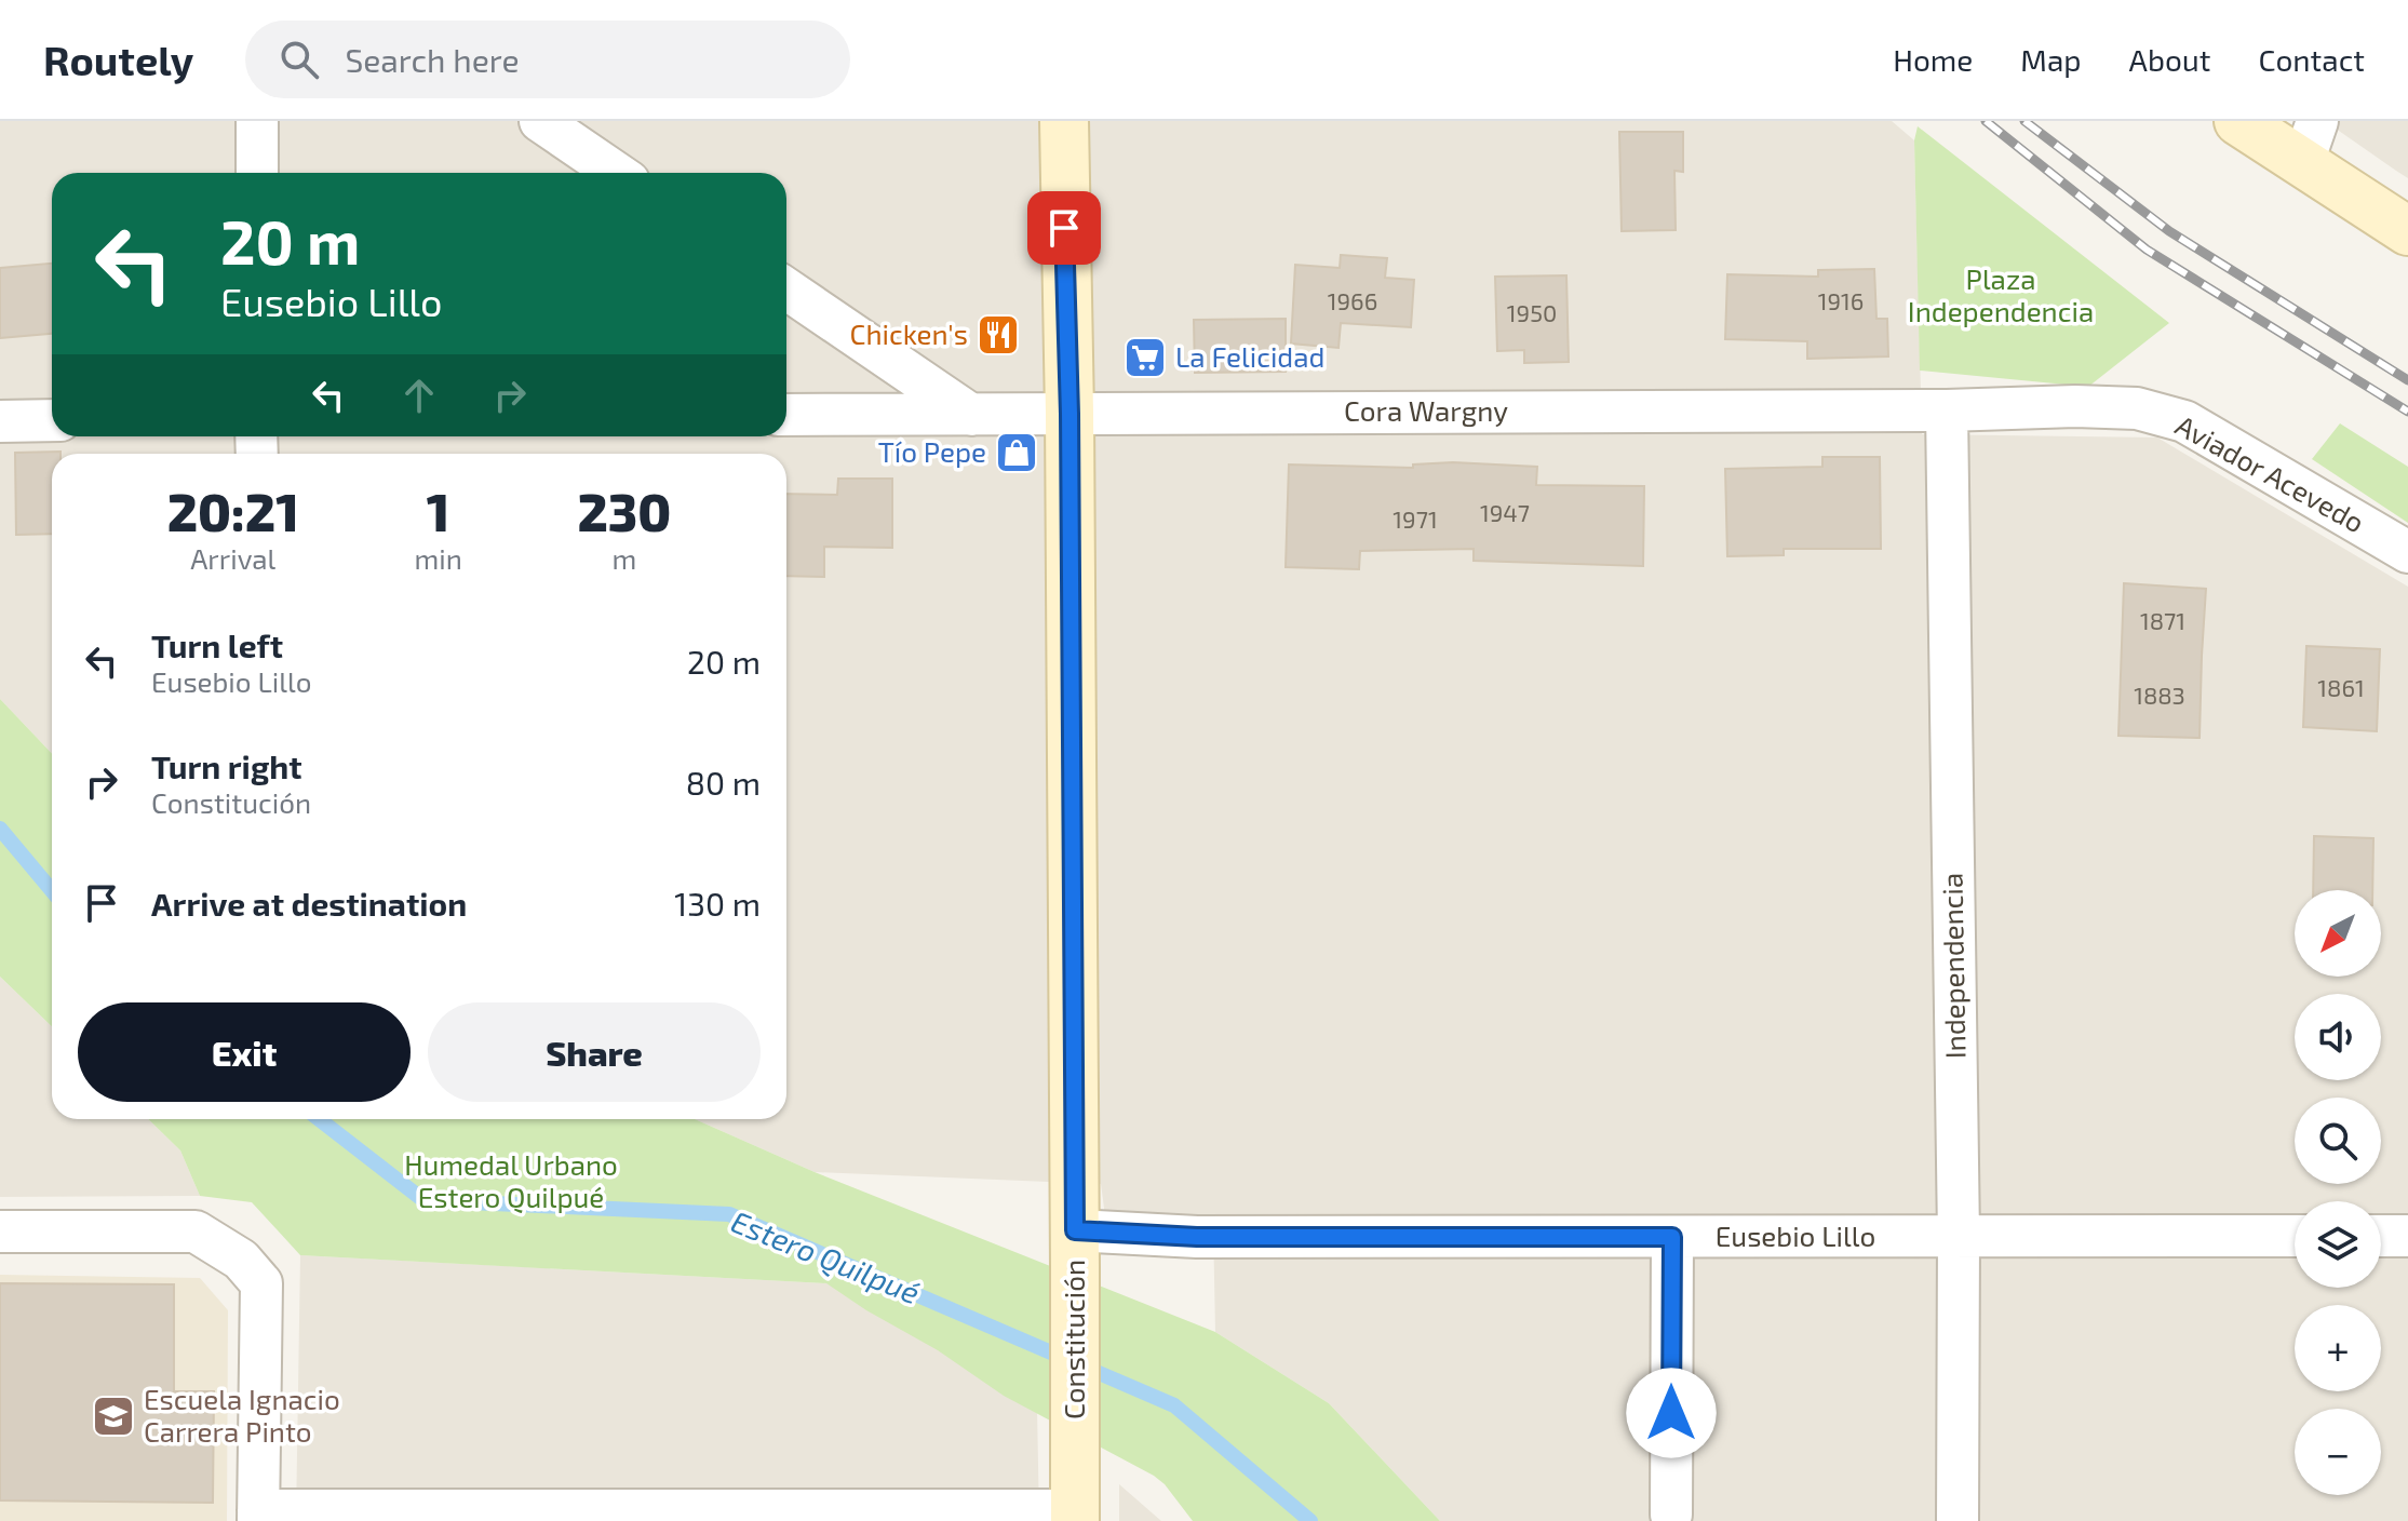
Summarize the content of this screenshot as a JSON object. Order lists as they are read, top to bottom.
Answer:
{
  "streets": {
    "street": [
      "Cora Wargny",
      "Aviador Acevedo",
      "Independencia",
      "Eusebio Lillo",
      "Constitución"
    ]
  },
  "crossings": [
    ["Cora Wargny", "Aviador Acevedo"],
    ["Cora Wargny", "Independencia"],
    ["Cora Wargny", "Constitución"],
    ["Independencia", "Eusebio Lillo"],
    ["Eusebio Lillo", "Constitución"]
  ],
  "water": ["Estero Quilpué"],
  "parks": ["Plaza Independencia", "Humedal Urbano Estero Quilpué"],
  "places": {
    "restaurant": ["Chicken's"],
    "supermarket": ["La Felicidad"],
    "shop": ["Tío Pepe"],
    "school or university": ["Escuela Ignacio Carrera Pinto"]
  },
  "house_numbers": [
    "1966",
    "1916",
    "1950",
    "1947",
    "1971",
    "1871",
    "1861",
    "1883"
  ],
  "north": "bottom left",
  "page": {
    "header": "Routely",
    "search": "Search here",
    "nav": [
      "Home",
      "Map",
      "About",
      "Contact"
    ],
    "turn": ["20 m", "Eusebio Lillo"],
    "eta": [
      "20:21",
      "Arrival",
      "1",
      "min",
      "230",
      "m"
    ],
    "list": [
      {
        "name": "Turn left",
        "note": "Eusebio Lillo",
        "value": "20 m"
      },
      {
        "name": "Turn right",
        "note": "Constitución",
        "value": "80 m"
      },
      {
        "name": "Arrive at destination",
        "value": "130 m"
      }
    ],
    "map_buttons": ["+", "−"],
    "buttons": ["Exit", "Share"]
  }
}
